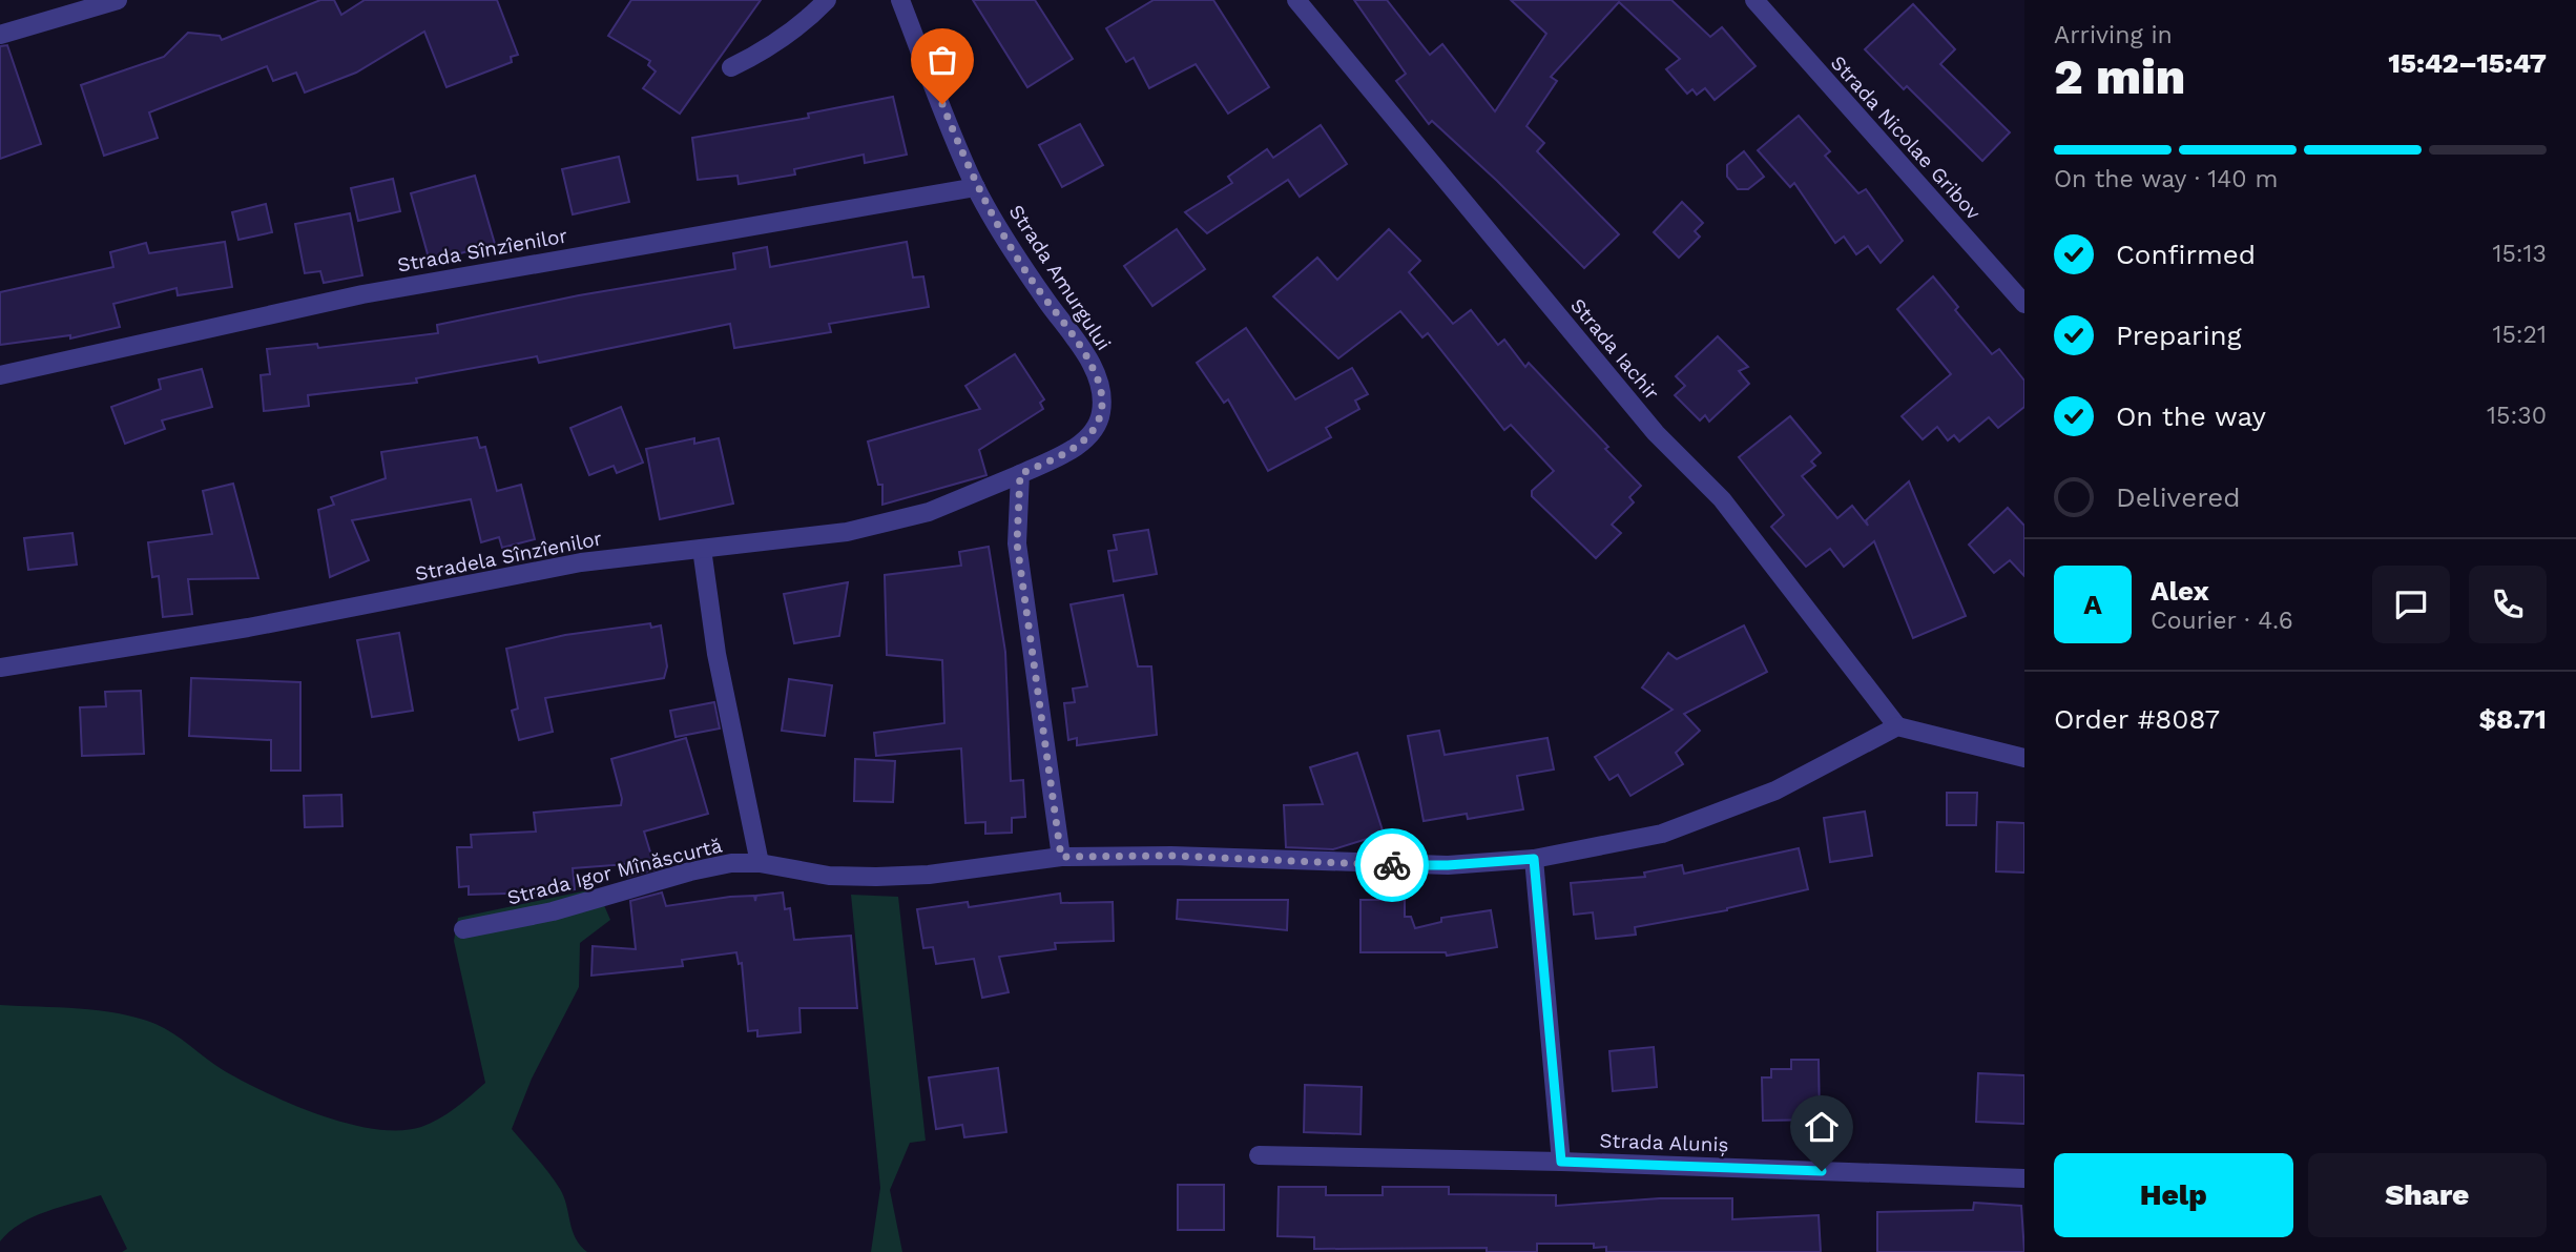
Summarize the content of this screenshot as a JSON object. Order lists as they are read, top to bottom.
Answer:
{
  "streets": {
    "street": [
      "Strada Nicolae Gribov",
      "Strada Sînzîenilor",
      "Strada Amurgului",
      "Strada Iachir",
      "Stradela Sînzîenilor",
      "Strada Igor Mînăscurtă",
      "Strada Aluniș"
    ]
  },
  "crossings": [
    ["Strada Sînzîenilor", "Strada Amurgului"],
    ["Strada Amurgului", "Stradela Sînzîenilor"],
    ["Strada Iachir", "Strada Igor Mînăscurtă"]
  ],
  "page": {
    "heading": ["2 min", "Arriving in", "15:42–15:47"],
    "panel": [
      "Alex",
      "Courier · 4.6",
      "Order #8087",
      "$8.71"
    ],
    "bar": "On the way · 140 m",
    "list": [
      ["Confirmed", "15:13"],
      ["Preparing", "15:21"],
      ["On the way", "15:30"],
      "Delivered"
    ],
    "round": "A",
    "buttons": ["Help", "Share"]
  }
}
